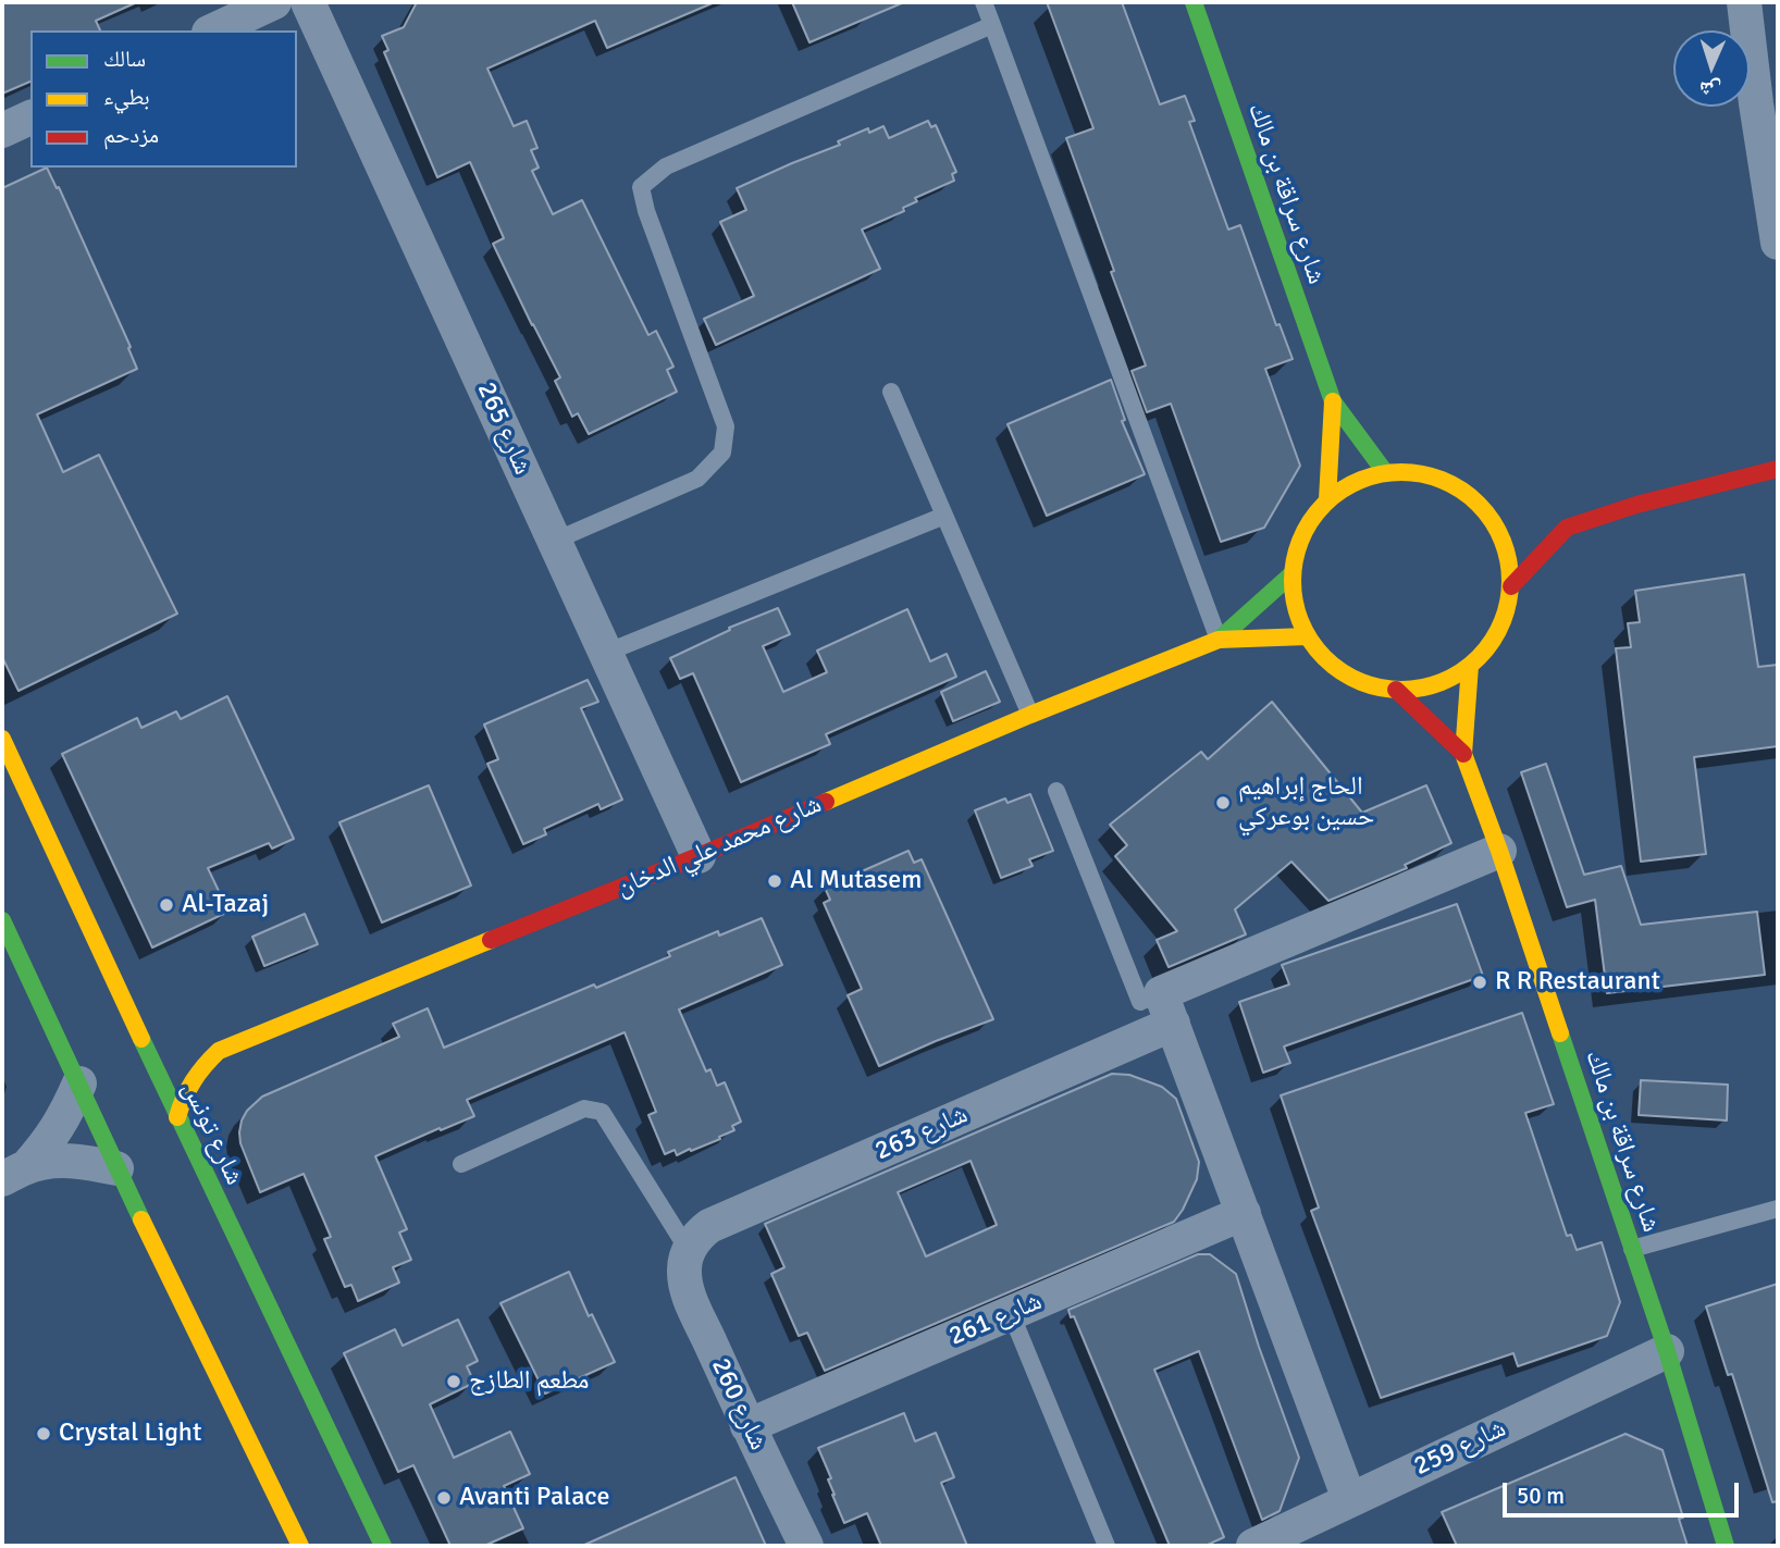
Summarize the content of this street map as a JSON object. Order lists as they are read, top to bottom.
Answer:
{
  "streets": {
    "street": [
      "شارع سراقة بن مالك",
      "شارع 265",
      "شارع محمد علي الدخان",
      "شارع تونس",
      "شارع 263",
      "شارع 261",
      "شارع 260",
      "شارع 259"
    ]
  },
  "crossings": [
    ["شارع سراقة بن مالك", "شارع محمد علي الدخان"],
    ["شارع سراقة بن مالك", "شارع 263"],
    ["شارع سراقة بن مالك", "شارع 259"],
    ["شارع 265", "شارع محمد علي الدخان"],
    ["شارع محمد علي الدخان", "شارع تونس"],
    ["شارع 263", "شارع 260"],
    ["شارع 261", "شارع 260"]
  ],
  "places": [
    "الحاج إبراهيم حسين بوعركي",
    "Al Mutasem",
    "Al-Tazaj",
    "R R Restaurant",
    "مطعم الطازج",
    "Crystal Light",
    "Avanti Palace"
  ],
  "legend": ["سالك", "بطيء", "مزدحم"],
  "scale_bar": "50 m",
  "north": "bottom"
}
